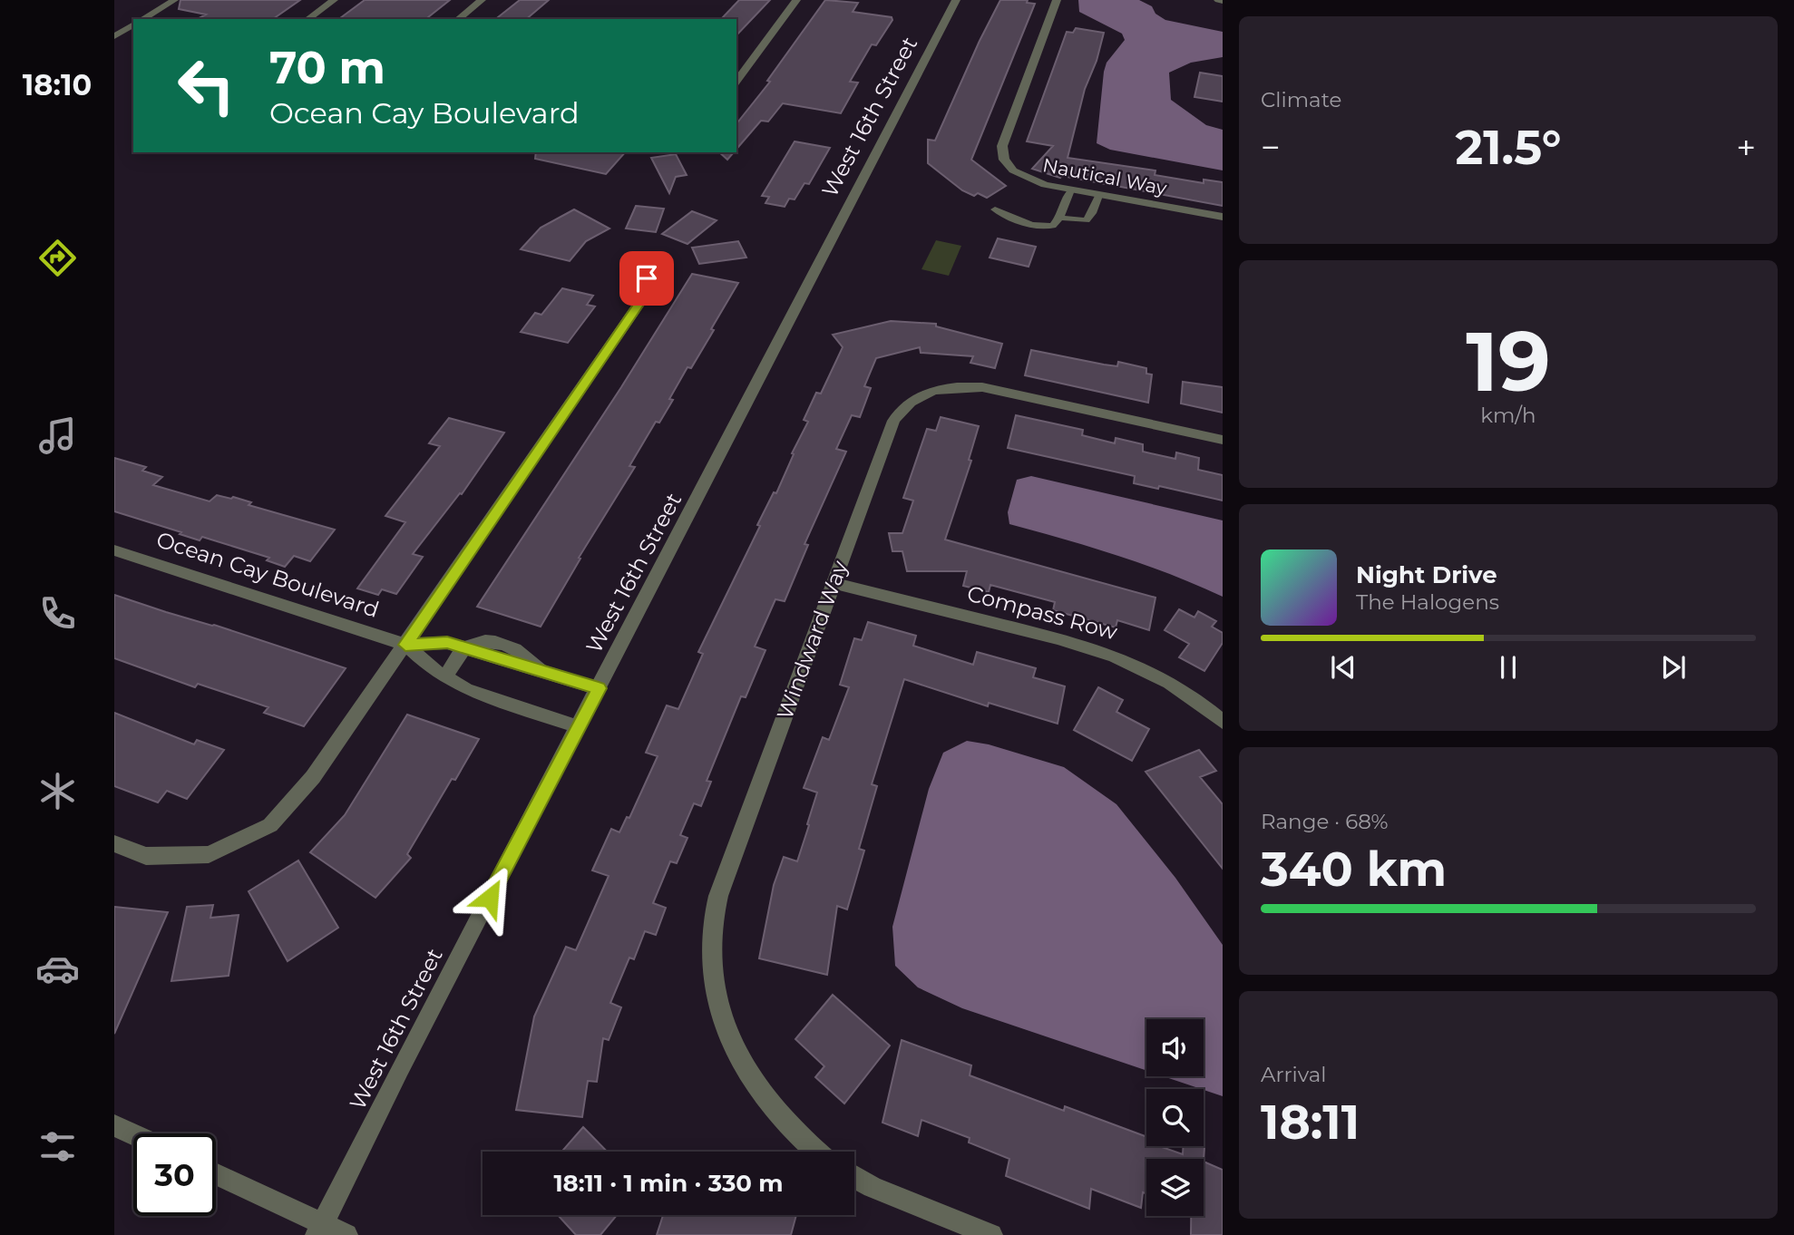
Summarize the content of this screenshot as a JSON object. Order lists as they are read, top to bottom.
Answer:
{
  "streets": {
    "street": [
      "West 16th Street",
      "Nautical Way",
      "Ocean Cay Boulevard",
      "Compass Row",
      "Windward Way"
    ]
  },
  "crossings": [
    ["West 16th Street", "Ocean Cay Boulevard"],
    ["Compass Row", "Windward Way"]
  ],
  "page": {
    "tabs": "18:10",
    "tile": [
      "Climate",
      ["19", "km/h"],
      ["Range · 68%", "340 km"],
      ["Arrival", "18:11"]
    ],
    "turn": ["70 m", "Ocean Cay Boulevard"],
    "heat": ["−", "21.5°", "+"],
    "song": ["Night Drive", "The Halogens"],
    "limit": "30",
    "trip": "18:11 · 1 min · 330 m"
  }
}
